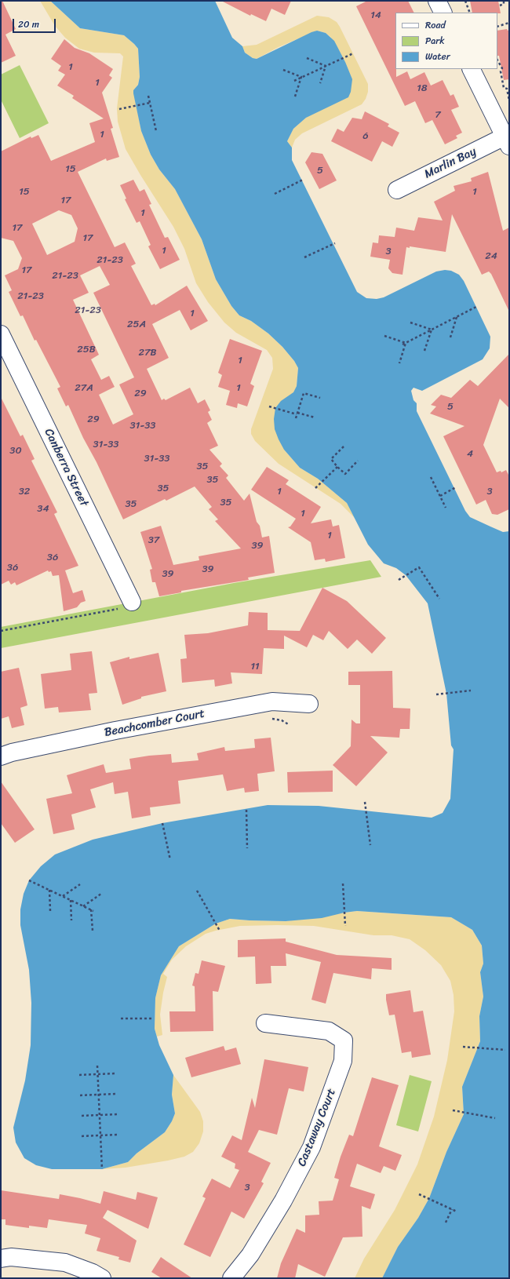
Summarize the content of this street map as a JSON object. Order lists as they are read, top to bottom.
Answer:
{
  "streets": {
    "street": [
      "Marlin Bay",
      "Canberra Street",
      "Beachcomber Court",
      "Castaway Court"
    ]
  },
  "house_numbers": [
    "14",
    "1",
    "1",
    "18",
    "7",
    "1",
    "6",
    "15",
    "5",
    "15",
    "1",
    "17",
    "1",
    "17",
    "17",
    "1",
    "3",
    "24",
    "21-23",
    "17",
    "21-23",
    "21-23",
    "21-23",
    "1",
    "25A",
    "25B",
    "27B",
    "1",
    "27A",
    "1",
    "29",
    "5",
    "29",
    "31-33",
    "31-33",
    "30",
    "4",
    "31-33",
    "35",
    "35",
    "35",
    "32",
    "1",
    "3",
    "35",
    "35",
    "34",
    "1",
    "1",
    "37",
    "39",
    "36",
    "36",
    "39",
    "39",
    "11",
    "3"
  ],
  "legend": ["Road", "Park", "Water"],
  "scale_bar": "20 m"
}
